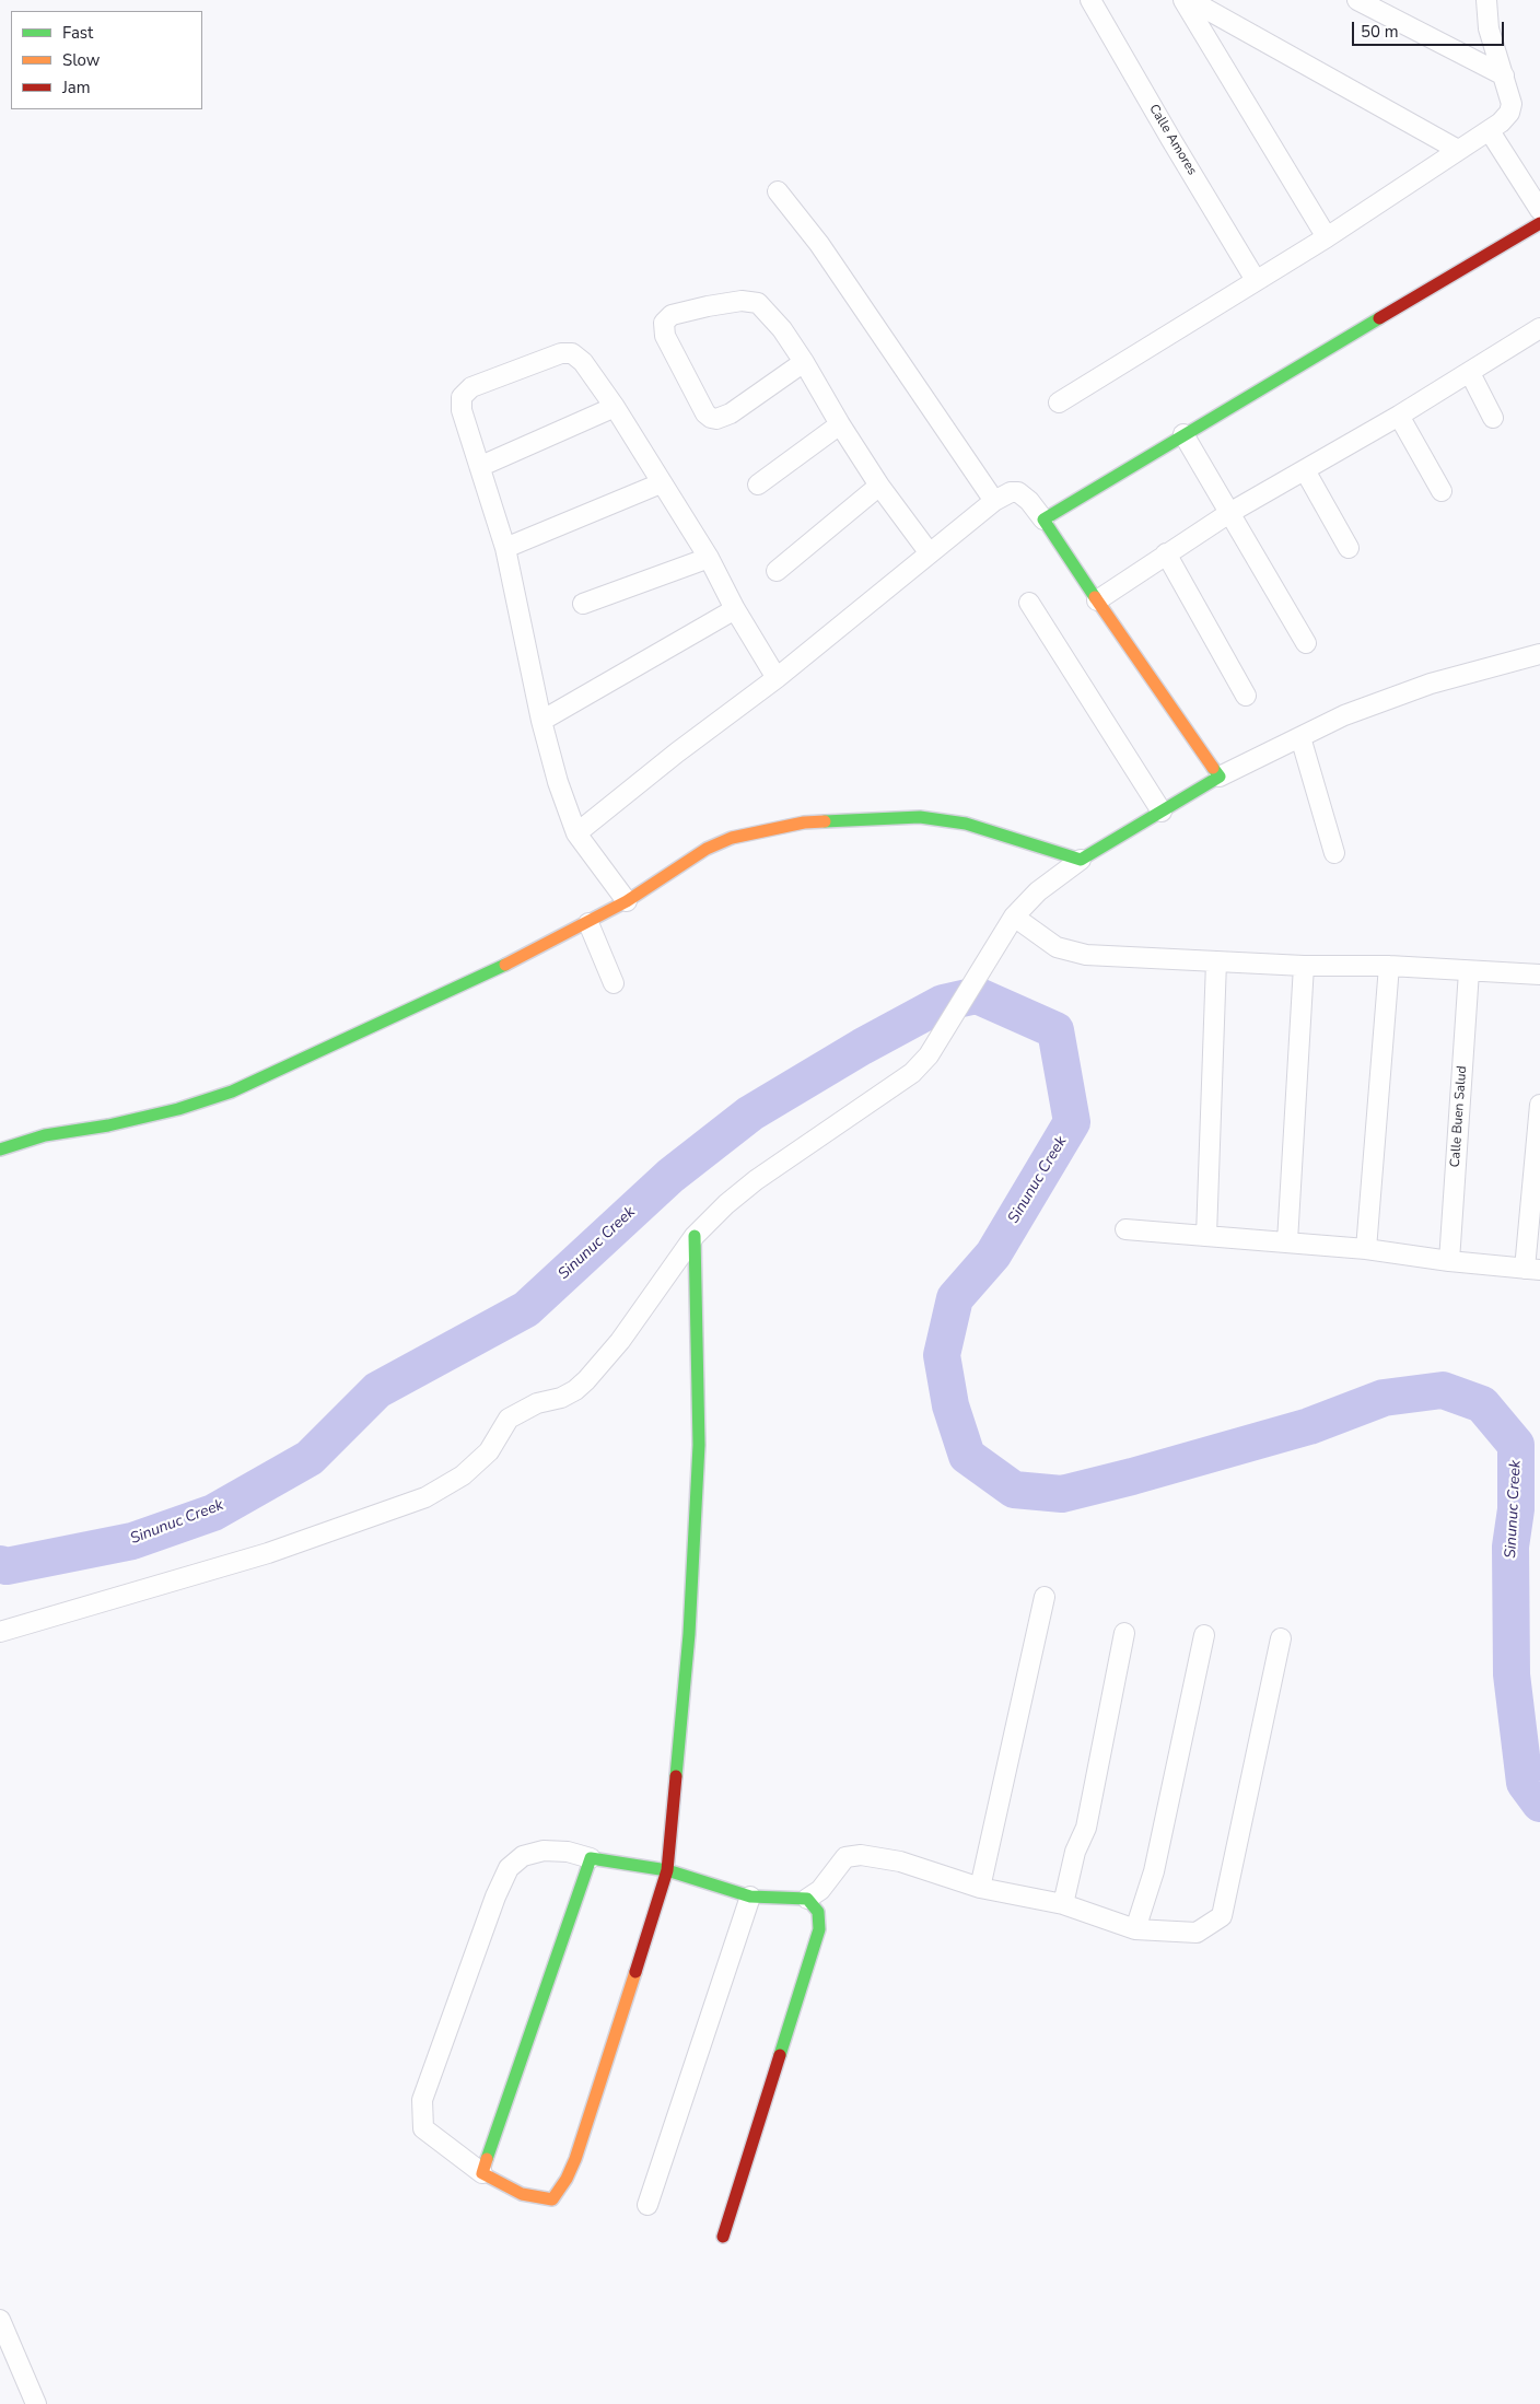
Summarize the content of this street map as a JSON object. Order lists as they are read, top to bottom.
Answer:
{
  "streets": {
    "street": ["Calle Amores", "Calle Buen Salud"]
  },
  "water": ["Sinunuc Creek"],
  "legend": ["Fast", "Slow", "Jam"],
  "scale_bar": "50 m"
}
